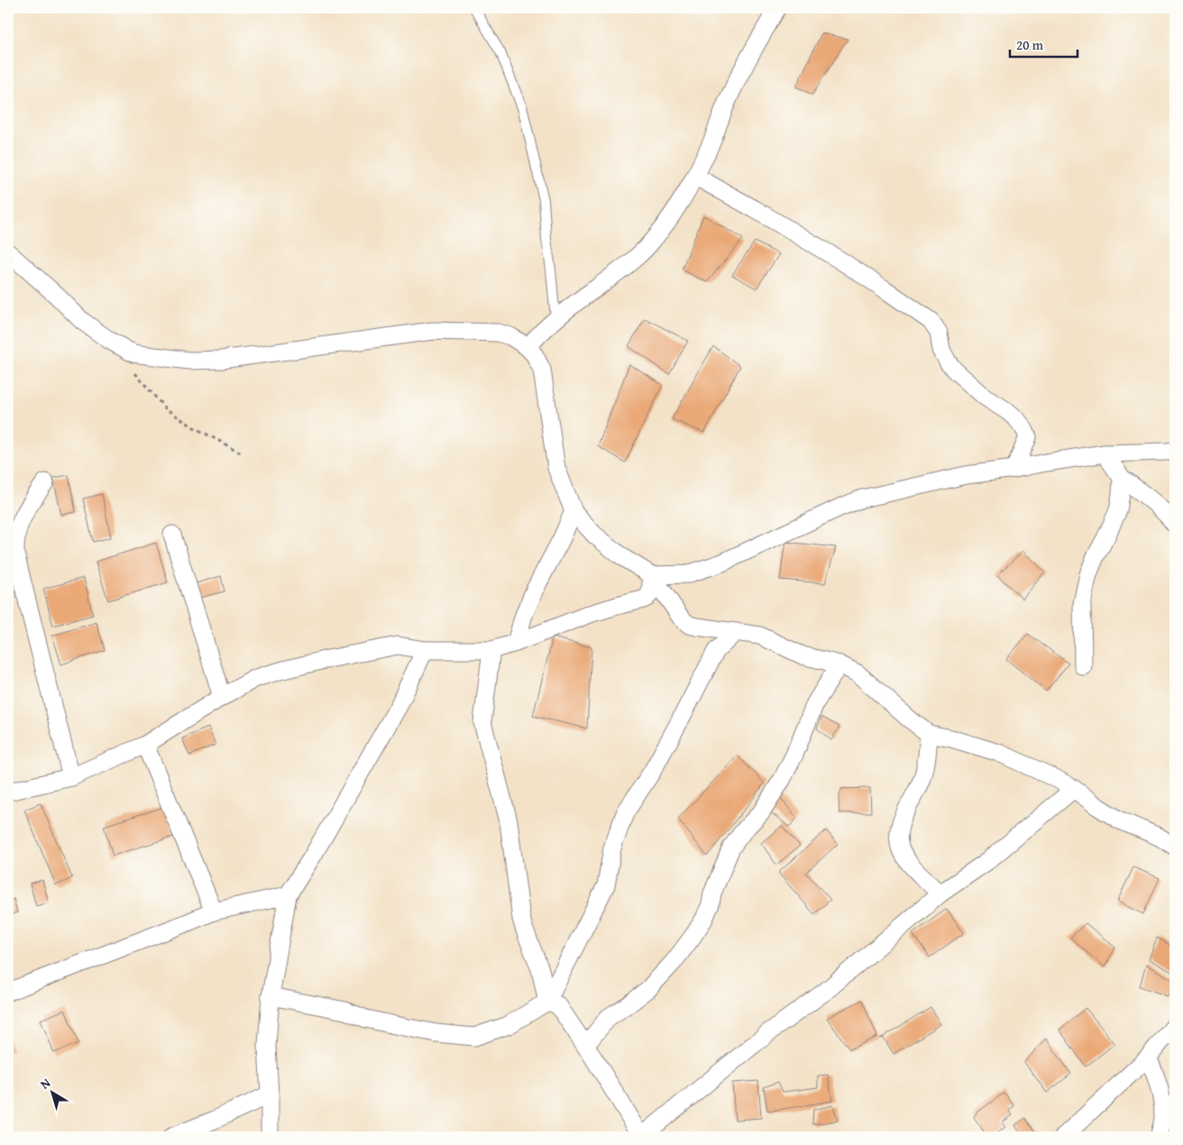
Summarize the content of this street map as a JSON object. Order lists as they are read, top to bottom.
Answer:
{
  "scale_bar": "20 m",
  "north": "top left"
}
